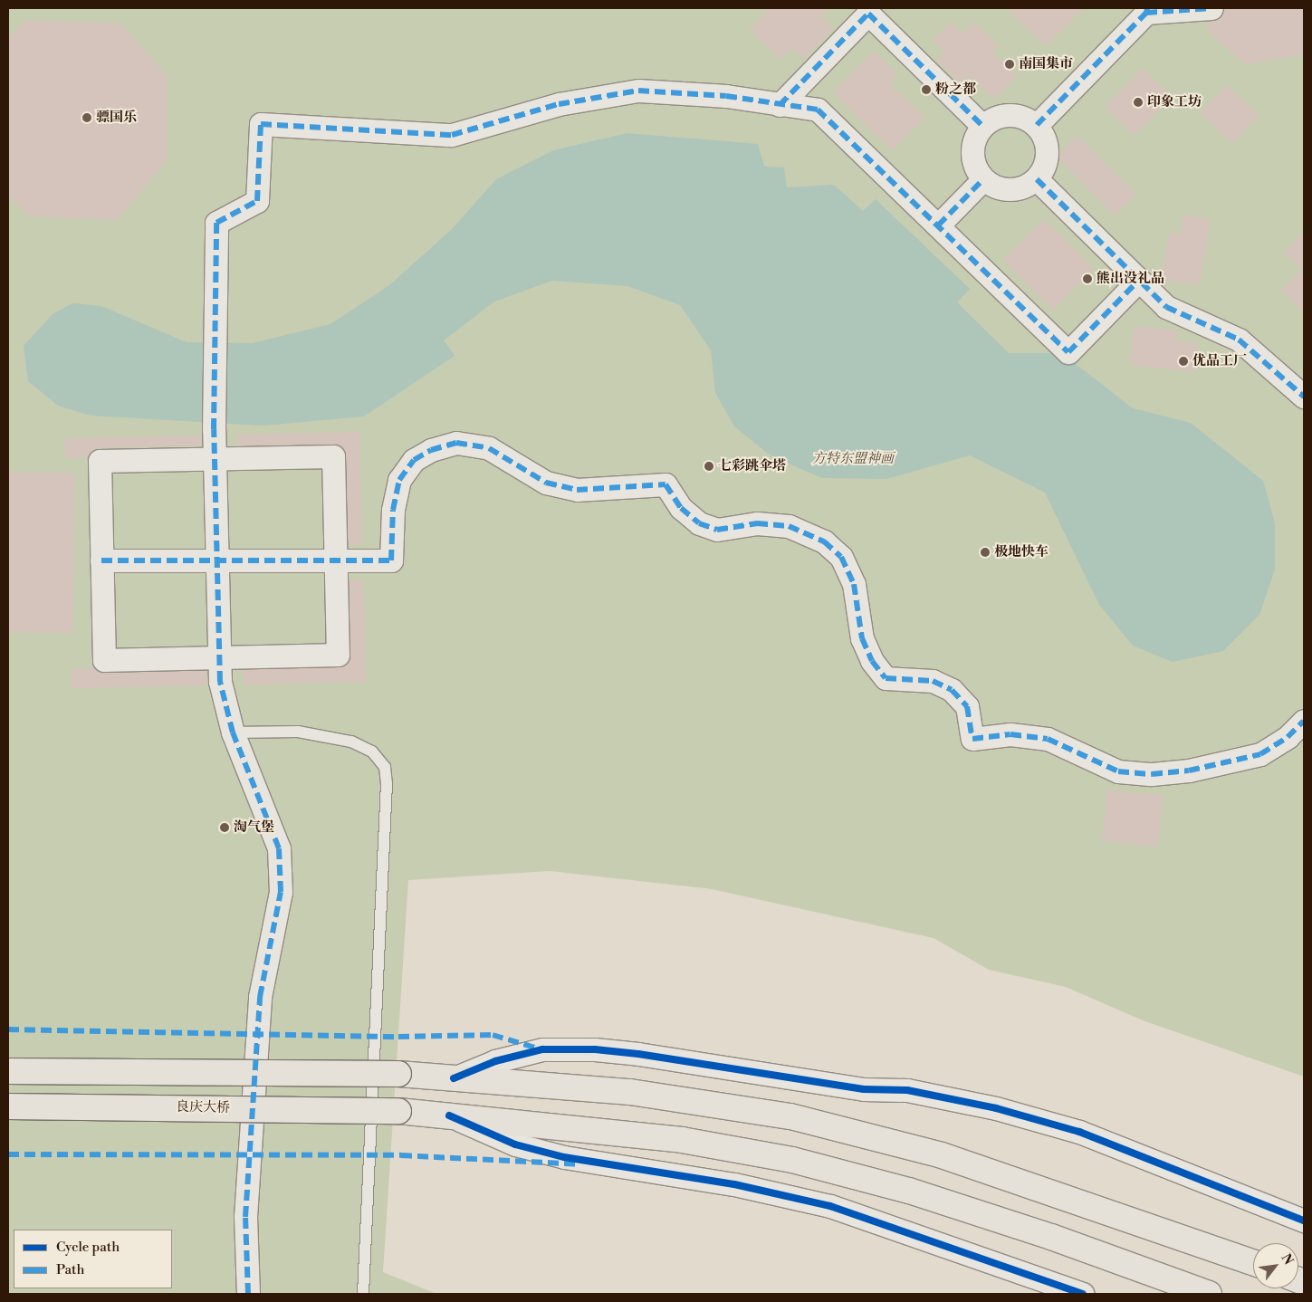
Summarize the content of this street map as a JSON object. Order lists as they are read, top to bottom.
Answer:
{
  "streets": {
    "main road": ["良庆大桥"]
  },
  "parks": ["方特东盟神画"],
  "places": [
    "南国集市",
    "粉之都",
    "印象工坊",
    "骠国乐",
    "熊出没礼品",
    "优品工厂",
    "七彩跳伞塔",
    "极地快车",
    "淘气堡"
  ],
  "legend": ["Cycle path", "Path"],
  "north": "top right"
}
